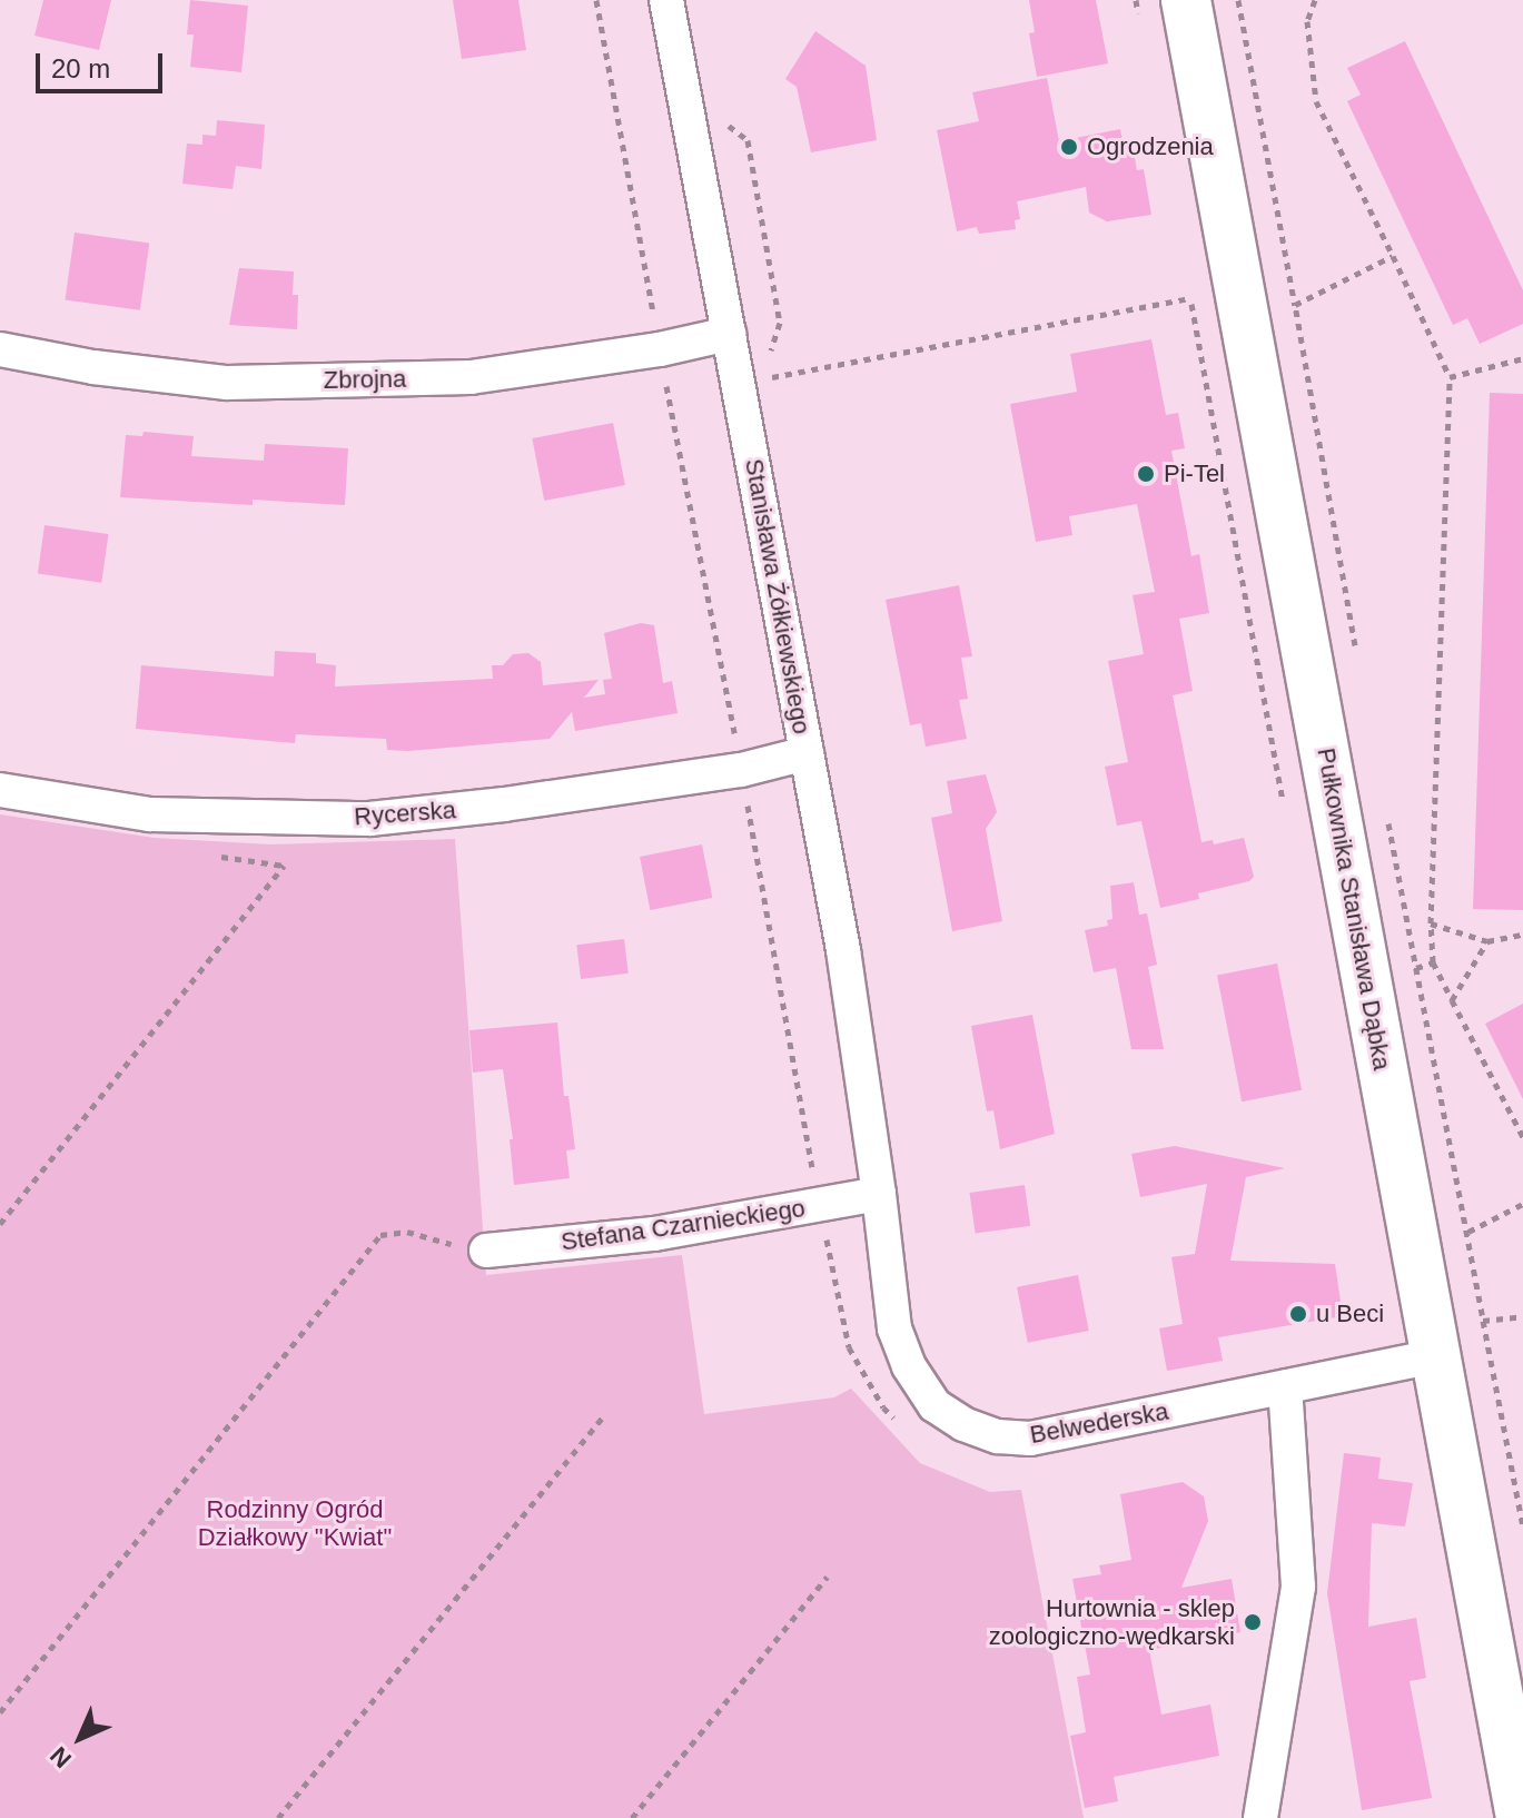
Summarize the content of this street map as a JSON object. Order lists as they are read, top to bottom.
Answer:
{
  "streets": {
    "street": [
      "Zbrojna",
      "Stanisława Żółkiewskiego",
      "Rycerska",
      "Pułkownika Stanisława Dąbka",
      "Stefana Czarnieckiego",
      "Belwederska"
    ]
  },
  "crossings": [
    ["Zbrojna", "Stanisława Żółkiewskiego"],
    ["Stanisława Żółkiewskiego", "Rycerska"],
    ["Stanisława Żółkiewskiego", "Stefana Czarnieckiego"],
    ["Stanisława Żółkiewskiego", "Belwederska"],
    ["Pułkownika Stanisława Dąbka", "Belwederska"],
    ["Stefana Czarnieckiego", "Belwederska"]
  ],
  "parks": ["Rodzinny Ogród Działkowy \"Kwiat\""],
  "places": [
    "Ogrodzenia",
    "Pi-Tel",
    "u Beci",
    "Hurtownia - sklep zoologiczno-wędkarski"
  ],
  "scale_bar": "20 m",
  "north": "bottom left"
}
